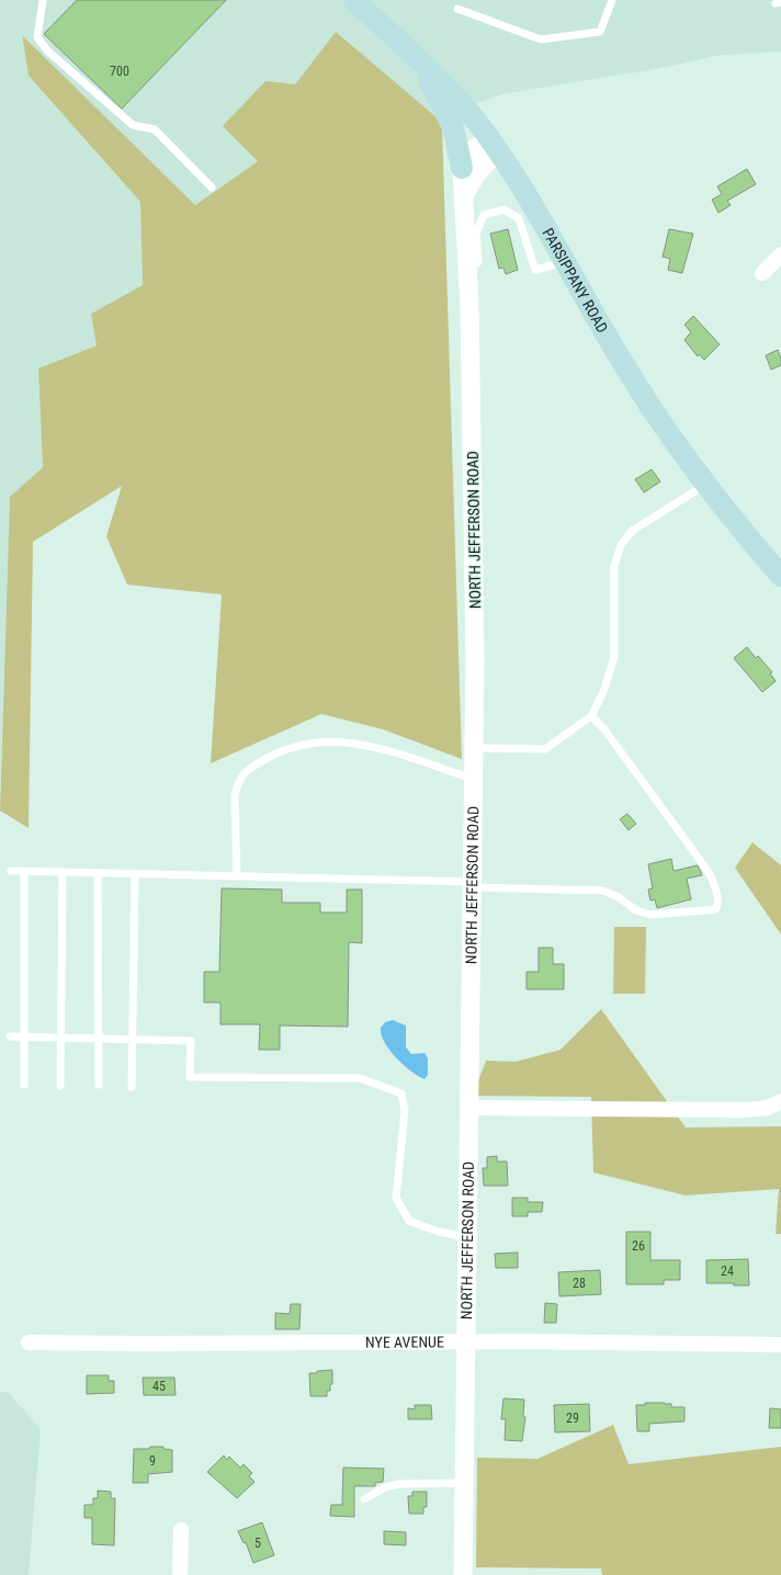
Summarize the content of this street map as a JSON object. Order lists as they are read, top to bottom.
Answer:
{
  "streets": {
    "main road": ["PARSIPPANY ROAD"],
    "street": ["NORTH JEFFERSON ROAD", "NYE AVENUE"]
  },
  "crossings": [
    ["NORTH JEFFERSON ROAD", "NYE AVENUE"]
  ],
  "house_numbers": [
    "700",
    "26",
    "24",
    "28",
    "45",
    "29",
    "9",
    "5"
  ]
}
